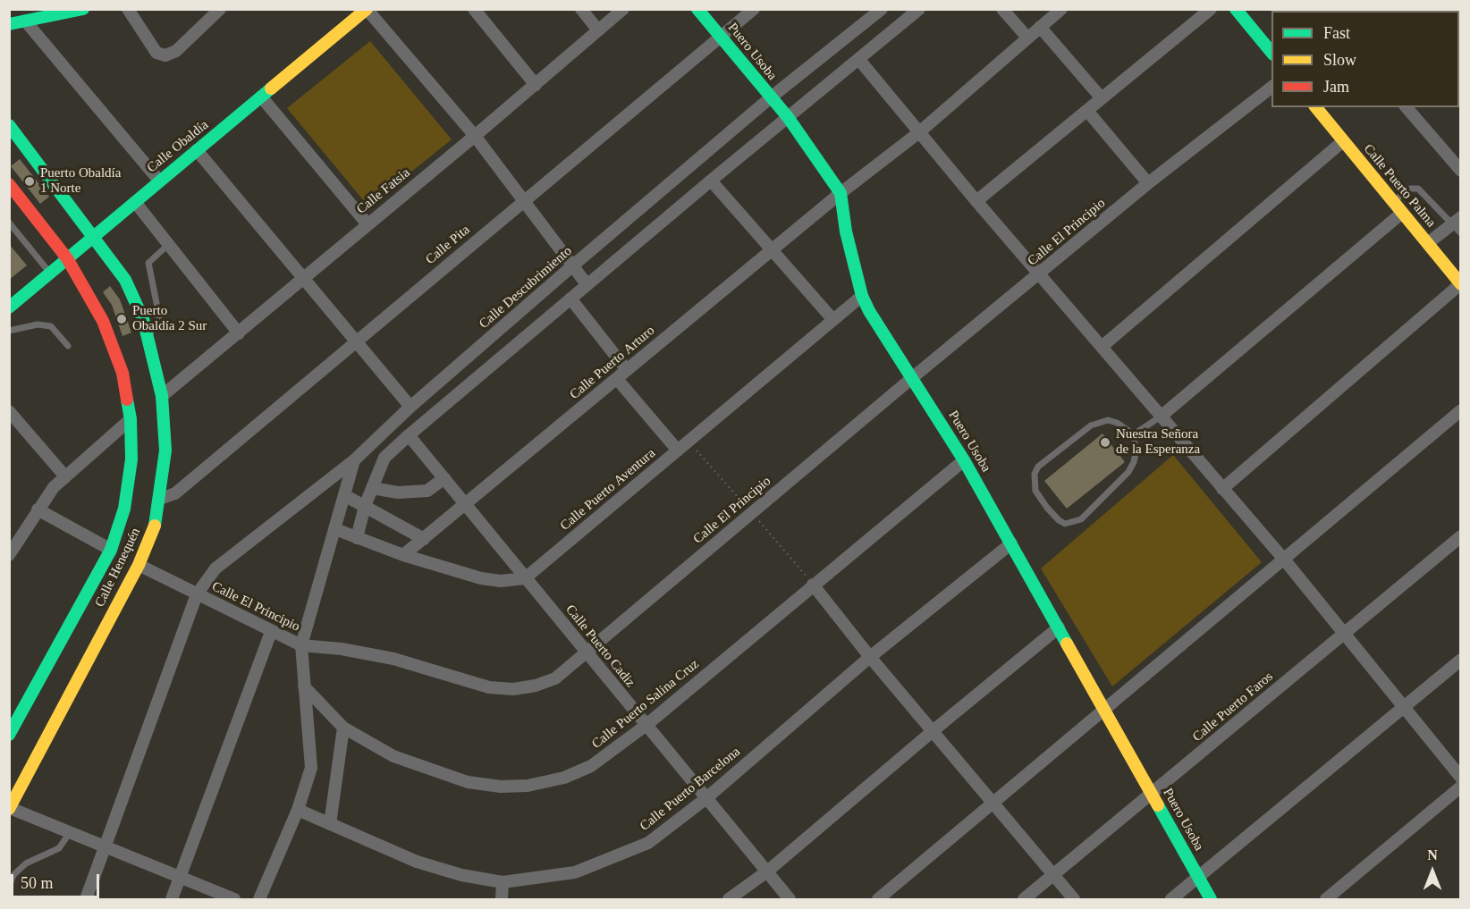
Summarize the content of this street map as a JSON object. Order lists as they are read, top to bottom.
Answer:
{
  "streets": {
    "street": [
      "Puero Usoba",
      "Calle Obaldía",
      "Calle Puerto Palma",
      "Calle Fatsia",
      "Calle El Principio",
      "Calle Pita",
      "Calle Descubrimiento",
      "Calle Puerto Arturo",
      "Calle Puerto Aventura",
      "Calle Henequén",
      "Calle Puerto Cadiz",
      "Calle Puerto Salina Cruz",
      "Calle Puerto Faros",
      "Calle Puerto Barcelona"
    ]
  },
  "crossings": [
    ["Puero Usoba", "Calle El Principio"],
    ["Puero Usoba", "Calle Pita"],
    ["Puero Usoba", "Calle Descubrimiento"],
    ["Puero Usoba", "Calle Puerto Arturo"],
    ["Puero Usoba", "Calle Puerto Aventura"],
    ["Puero Usoba", "Calle Puerto Salina Cruz"],
    ["Puero Usoba", "Calle Puerto Faros"],
    ["Puero Usoba", "Calle Puerto Barcelona"],
    ["Calle Obaldía", "Calle Henequén"],
    ["Calle Fatsia", "Calle Henequén"],
    ["Calle El Principio", "Calle Descubrimiento"],
    ["Calle El Principio", "Calle Henequén"],
    ["Calle El Principio", "Calle Puerto Cadiz"],
    ["Calle Pita", "Calle Henequén"],
    ["Calle Puerto Arturo", "Calle Puerto Cadiz"],
    ["Calle Puerto Aventura", "Calle Puerto Cadiz"],
    ["Calle Puerto Cadiz", "Calle Puerto Salina Cruz"],
    ["Calle Puerto Cadiz", "Calle Puerto Barcelona"]
  ],
  "places": ["Puerto Obaldía 1 Norte", "Puerto Obaldía 2 Sur", "Nuestra Señora de la Esperanza"],
  "legend": ["Fast", "Slow", "Jam"],
  "scale_bar": "50 m",
  "north": "top"
}
